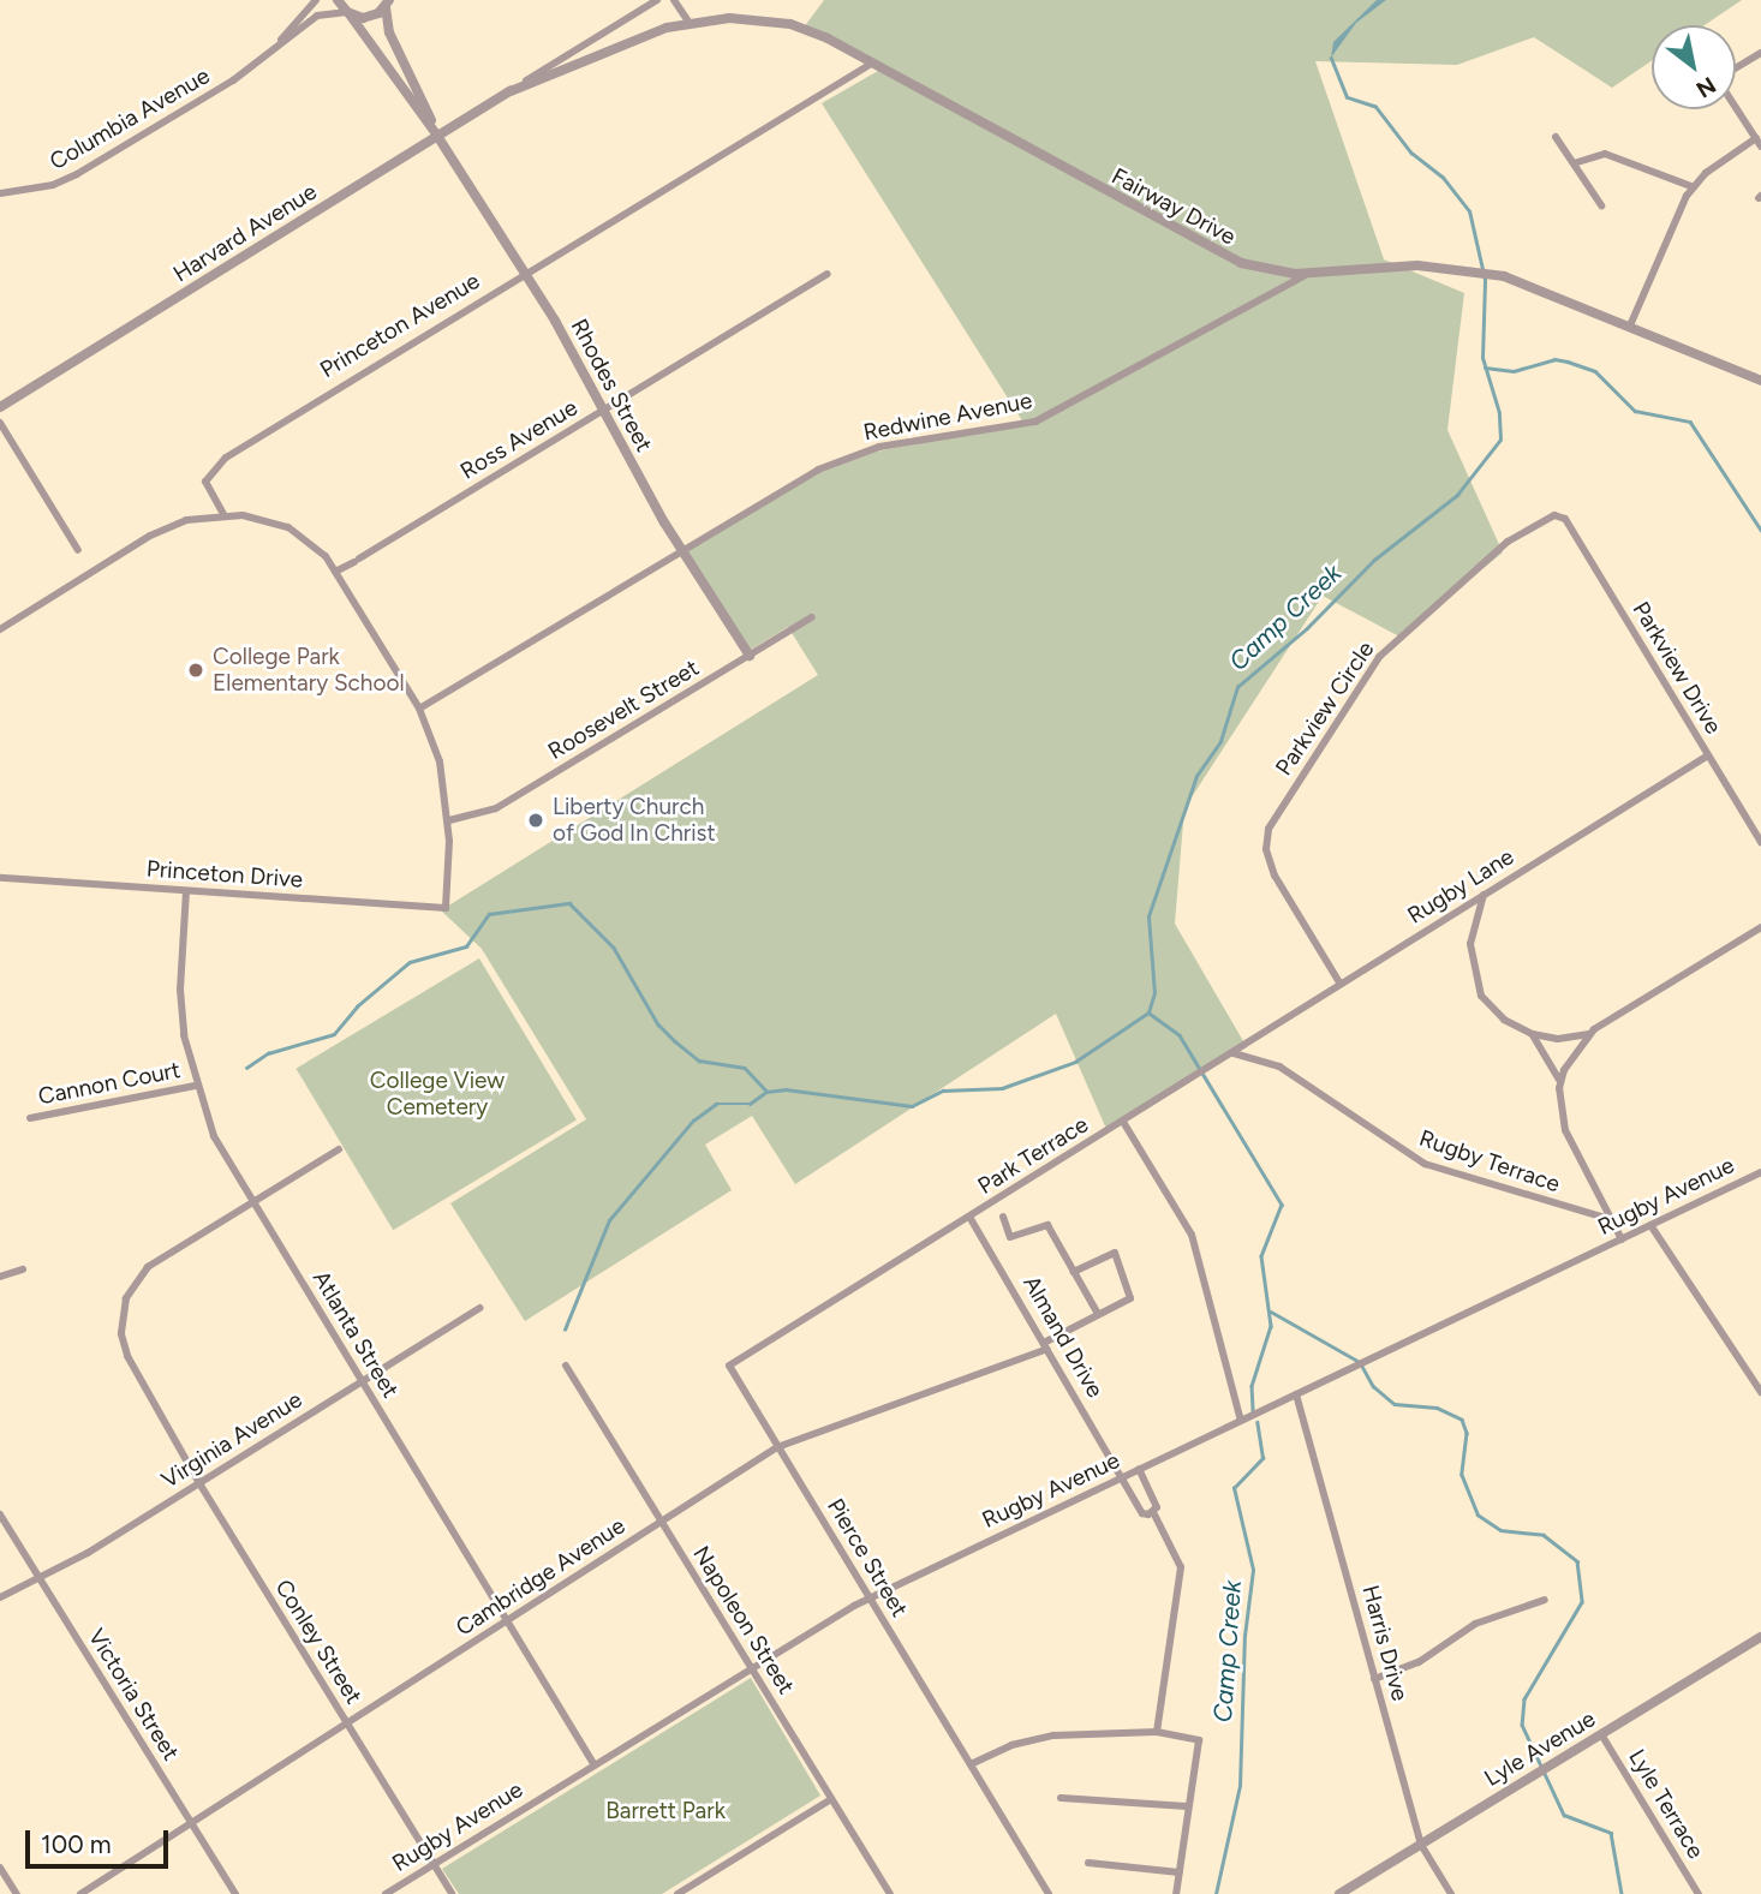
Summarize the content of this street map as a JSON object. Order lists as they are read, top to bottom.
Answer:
{
  "streets": {
    "street": [
      "Columbia Avenue",
      "Fairway Drive",
      "Harvard Avenue",
      "Princeton Avenue",
      "Rhodes Street",
      "Redwine Avenue",
      "Ross Avenue",
      "Parkview Drive",
      "Parkview Circle",
      "Roosevelt Street",
      "Princeton Drive",
      "Rugby Lane",
      "Cannon Court",
      "Park Terrace",
      "Rugby Terrace",
      "Rugby Avenue",
      "Atlanta Street",
      "Almand Drive",
      "Virginia Avenue",
      "Pierce Street",
      "Cambridge Avenue",
      "Napoleon Street",
      "Conley Street",
      "Harris Drive",
      "Victoria Street",
      "Lyle Avenue",
      "Lyle Terrace"
    ]
  },
  "crossings": [
    ["Columbia Avenue", "Rhodes Street"],
    ["Fairway Drive", "Harvard Avenue"],
    ["Fairway Drive", "Princeton Avenue"],
    ["Fairway Drive", "Redwine Avenue"],
    ["Harvard Avenue", "Rhodes Street"],
    ["Princeton Avenue", "Rhodes Street"],
    ["Rhodes Street", "Redwine Avenue"],
    ["Rhodes Street", "Ross Avenue"],
    ["Rhodes Street", "Roosevelt Street"],
    ["Parkview Drive", "Parkview Circle"],
    ["Parkview Drive", "Rugby Lane"],
    ["Parkview Circle", "Rugby Lane"],
    ["Roosevelt Street", "Princeton Drive"],
    ["Princeton Drive", "Atlanta Street"],
    ["Rugby Lane", "Park Terrace"],
    ["Rugby Lane", "Rugby Terrace"],
    ["Cannon Court", "Atlanta Street"],
    ["Park Terrace", "Rugby Terrace"],
    ["Park Terrace", "Almand Drive"],
    ["Park Terrace", "Pierce Street"],
    ["Rugby Avenue", "Atlanta Street"],
    ["Rugby Avenue", "Almand Drive"],
    ["Rugby Avenue", "Pierce Street"],
    ["Rugby Avenue", "Napoleon Street"],
    ["Rugby Avenue", "Conley Street"],
    ["Rugby Avenue", "Harris Drive"],
    ["Atlanta Street", "Virginia Avenue"],
    ["Atlanta Street", "Cambridge Avenue"],
    ["Atlanta Street", "Conley Street"],
    ["Almand Drive", "Cambridge Avenue"],
    ["Virginia Avenue", "Conley Street"],
    ["Virginia Avenue", "Victoria Street"],
    ["Pierce Street", "Cambridge Avenue"],
    ["Cambridge Avenue", "Napoleon Street"],
    ["Cambridge Avenue", "Conley Street"],
    ["Cambridge Avenue", "Victoria Street"],
    ["Harris Drive", "Lyle Avenue"],
    ["Lyle Avenue", "Lyle Terrace"]
  ],
  "water": ["Camp Creek"],
  "parks": ["College View Cemetery", "Barrett Park"],
  "places": ["College Park Elementary School", "Liberty Church of God In Christ"],
  "scale_bar": "100 m",
  "north": "bottom right"
}
